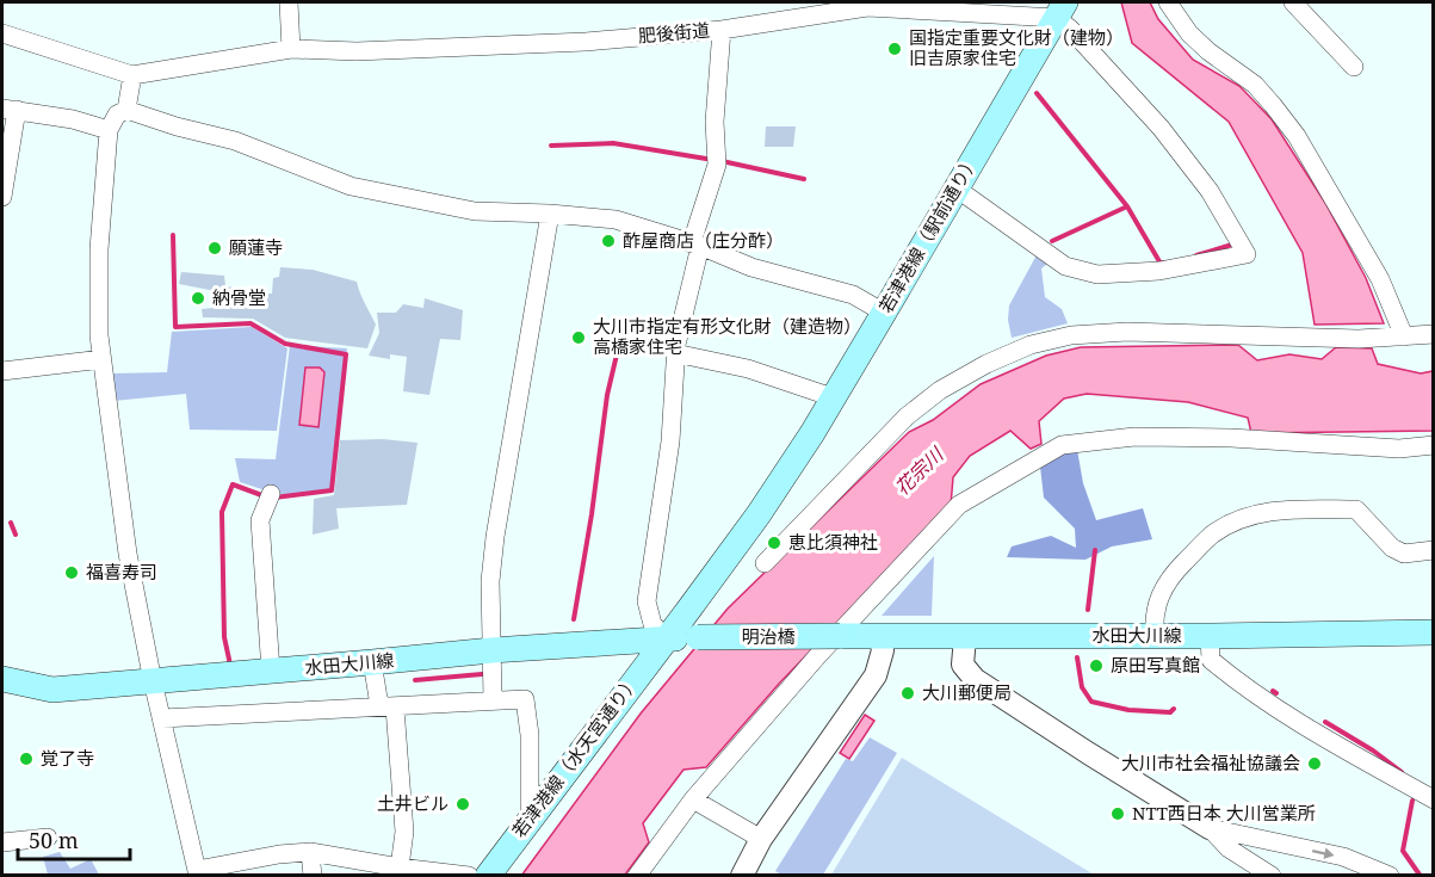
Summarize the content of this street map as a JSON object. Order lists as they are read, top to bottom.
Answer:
{
  "streets": {
    "main road": [
      "若津港線（駅前通り）",
      "水田大川線",
      "明治橋",
      "若津港線（水天宮通り）"
    ],
    "street": ["肥後街道"]
  },
  "crossings": [
    ["肥後街道", "若津港線（駅前通り）"],
    ["若津港線（駅前通り）", "水田大川線"],
    ["若津港線（駅前通り）", "若津港線（水天宮通り）"],
    ["水田大川線", "明治橋"],
    ["水田大川線", "若津港線（水天宮通り）"]
  ],
  "water": ["花宗川"],
  "places": [
    "国指定重要文化財（建物） 旧吉原家住宅",
    "酢屋商店（庄分酢）",
    "願蓮寺",
    "納骨堂",
    "大川市指定有形文化財（建造物） 高橋家住宅",
    "恵比須神社",
    "福喜寿司",
    "原田写真館",
    "大川郵便局",
    "覚了寺",
    "大川市社会福祉協議会",
    "土井ビル",
    "NTT西日本 大川営業所"
  ],
  "scale_bar": "50 m"
}
